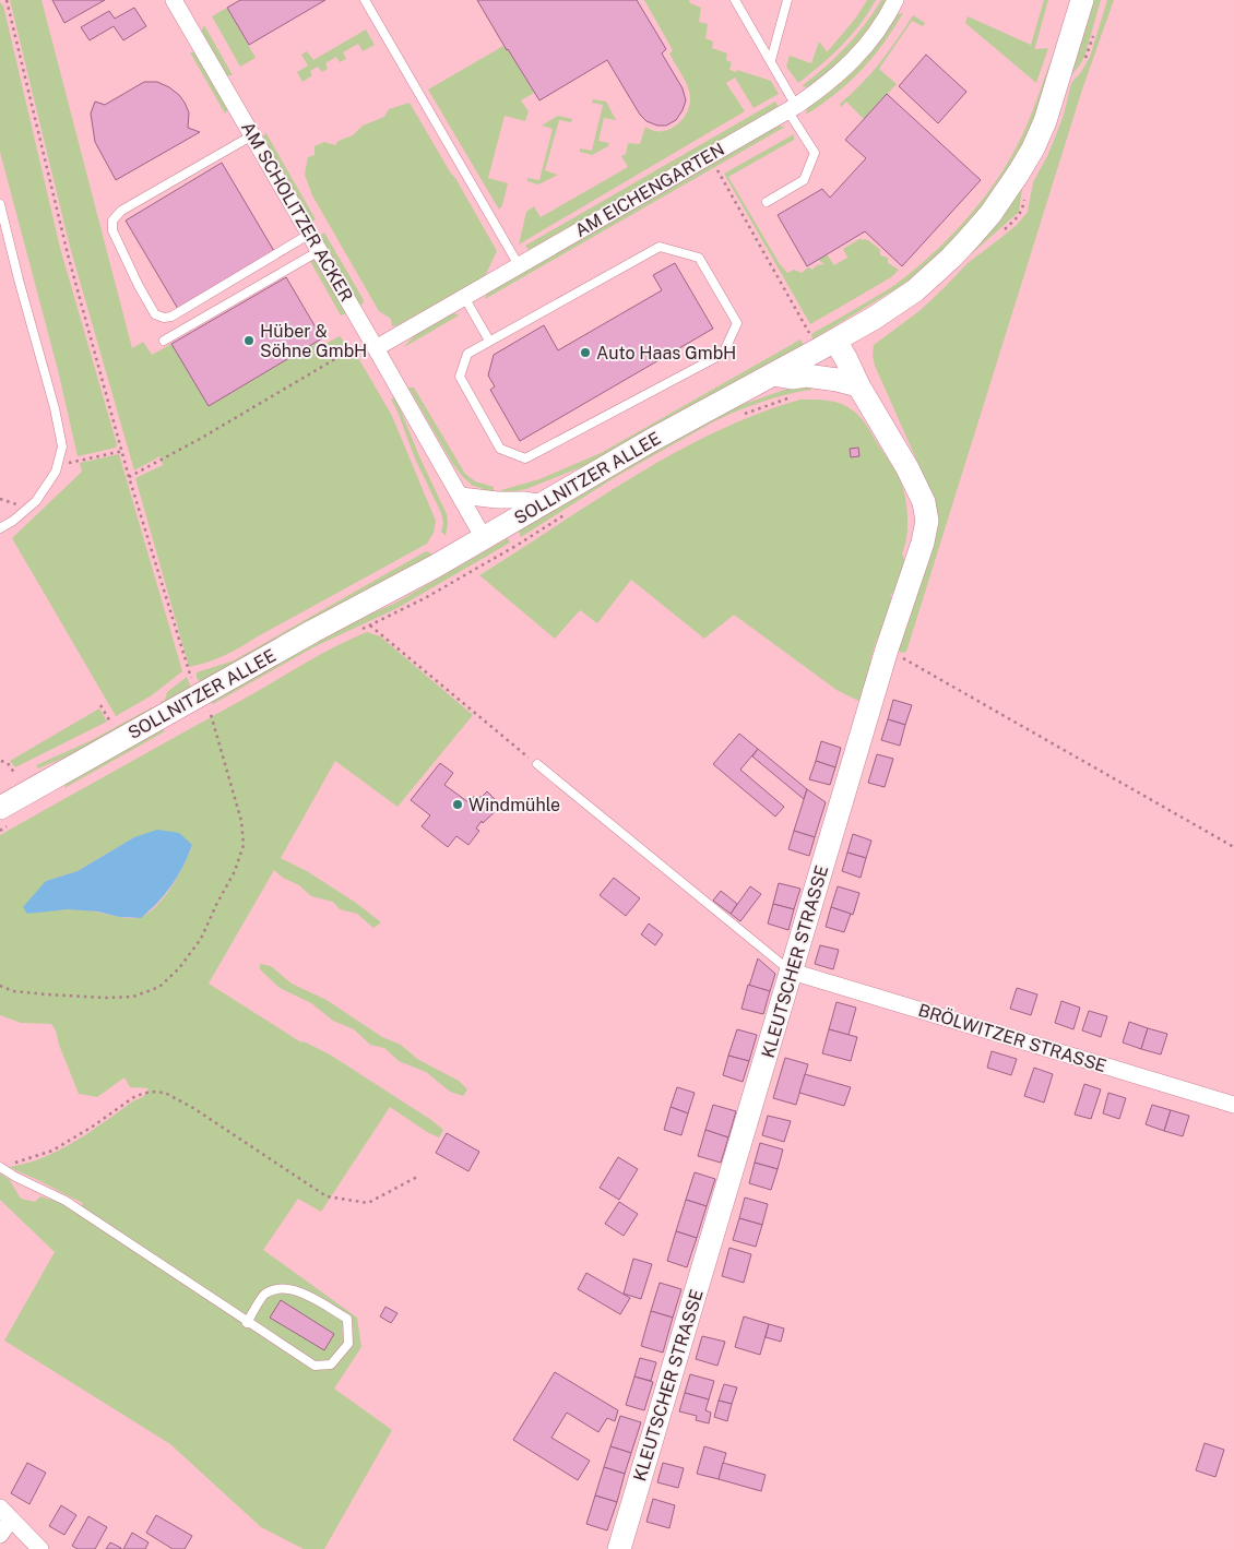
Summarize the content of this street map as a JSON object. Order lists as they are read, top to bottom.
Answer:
{
  "streets": {
    "main road": ["SOLLNITZER ALLEE", "KLEUTSCHER STRASSE"],
    "street": ["AM EICHENGARTEN", "AM SCHOLITZER ACKER", "BRÖLWITZER STRASSE"]
  },
  "crossings": [
    ["AM EICHENGARTEN", "AM SCHOLITZER ACKER"],
    ["AM SCHOLITZER ACKER", "SOLLNITZER ALLEE"],
    ["SOLLNITZER ALLEE", "KLEUTSCHER STRASSE"],
    ["KLEUTSCHER STRASSE", "BRÖLWITZER STRASSE"]
  ],
  "places": ["Hüber & Söhne GmbH", "Auto Haas GmbH", "Windmühle"]
}
